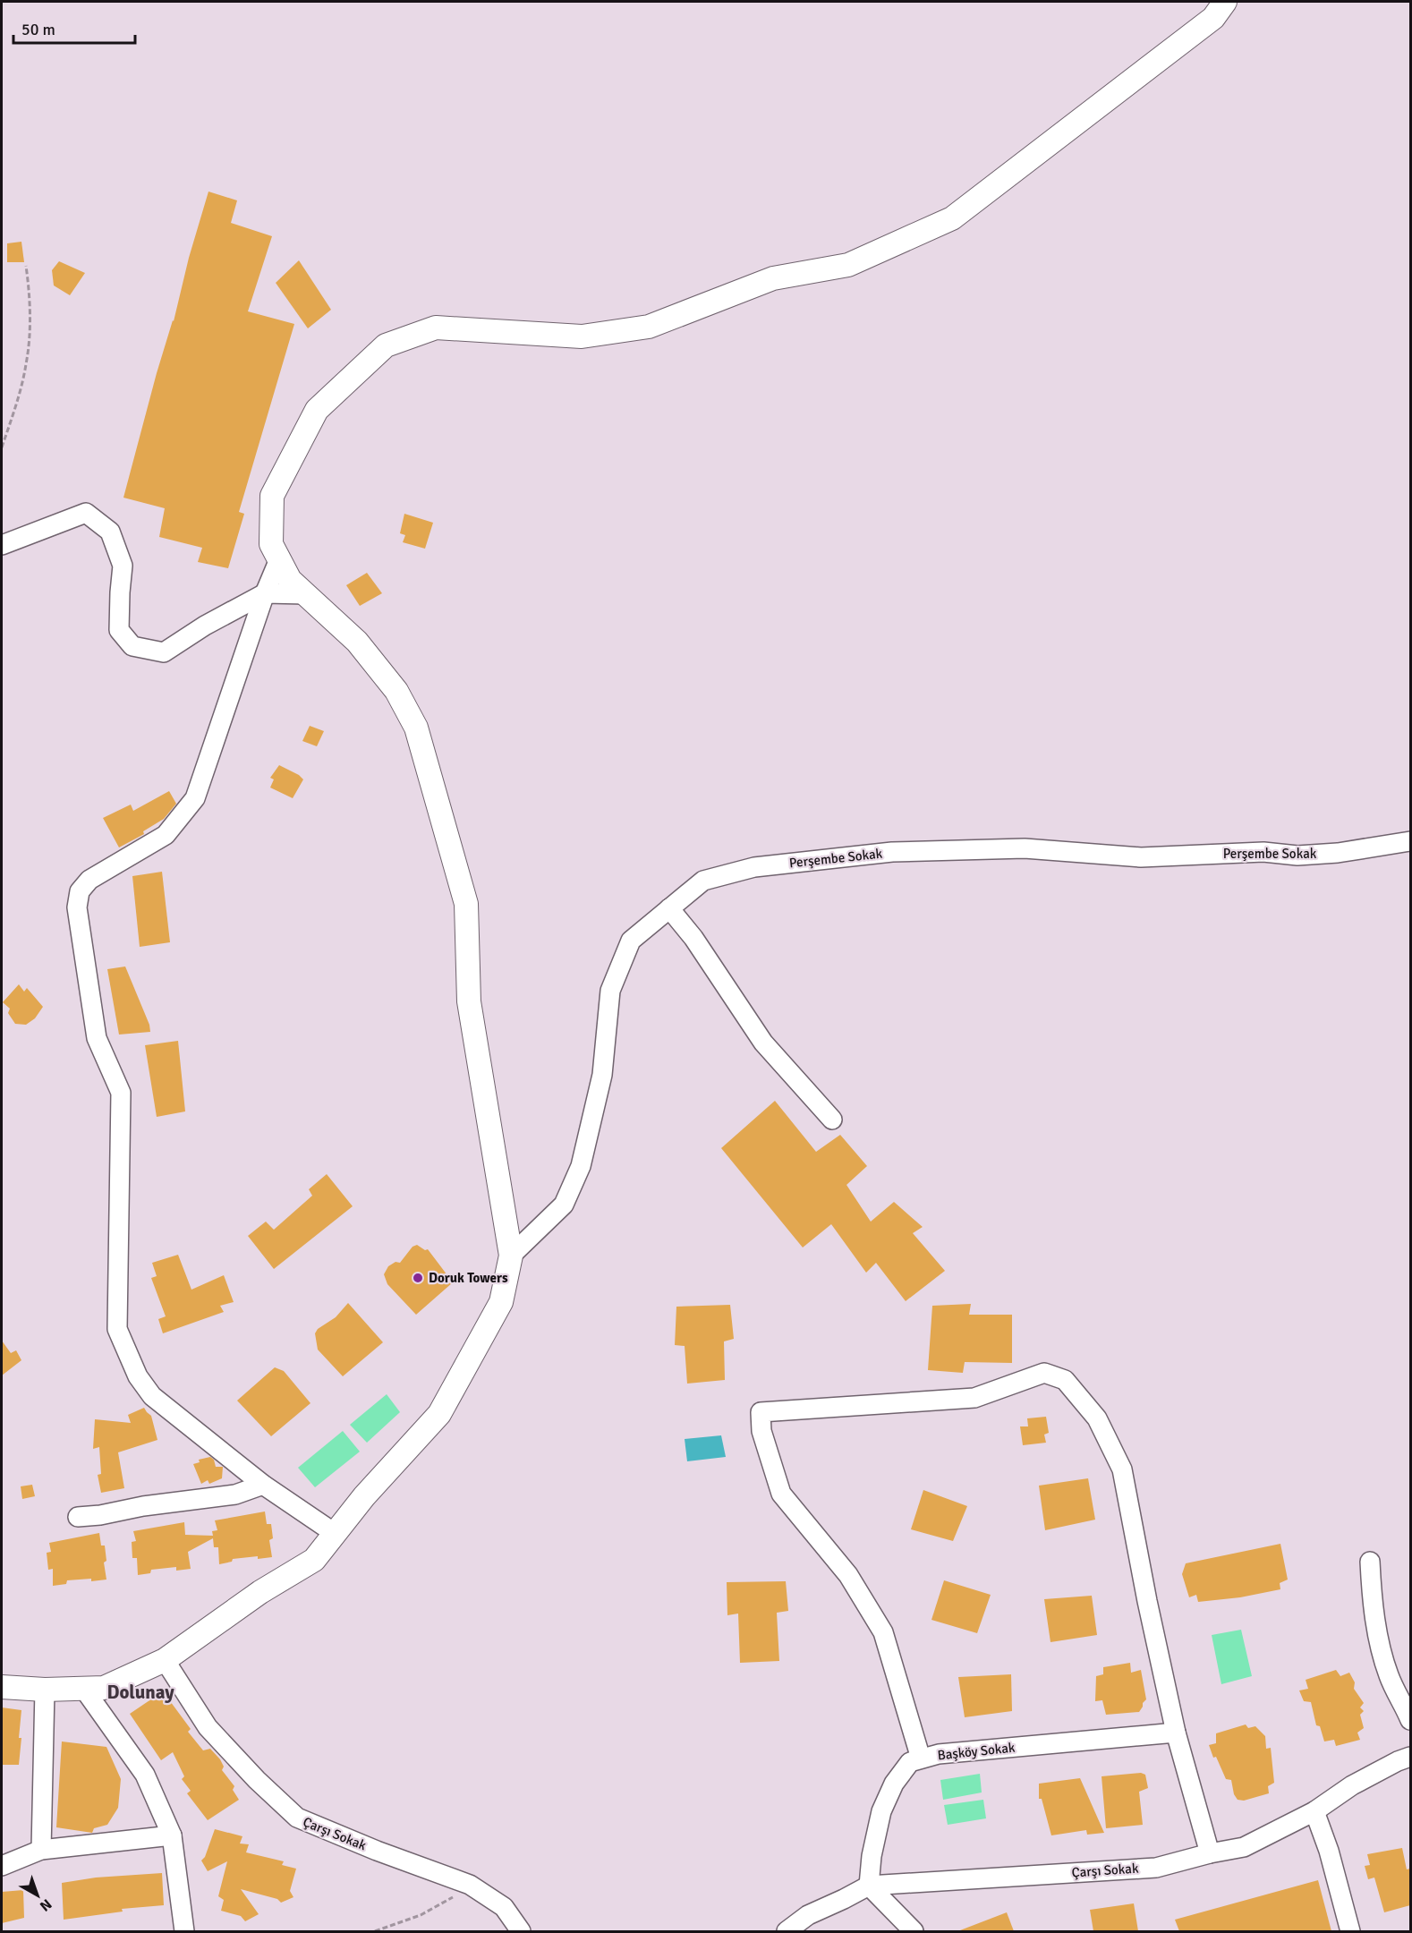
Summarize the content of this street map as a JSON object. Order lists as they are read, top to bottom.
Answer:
{
  "streets": {
    "street": ["Perşembe Sokak", "Başköy Sokak", "Çarşı Sokak"]
  },
  "crossings": [
    ["Başköy Sokak", "Çarşı Sokak"]
  ],
  "districts": ["Dolunay"],
  "places": ["Doruk Towers"],
  "scale_bar": "50 m",
  "north": "bottom right"
}
